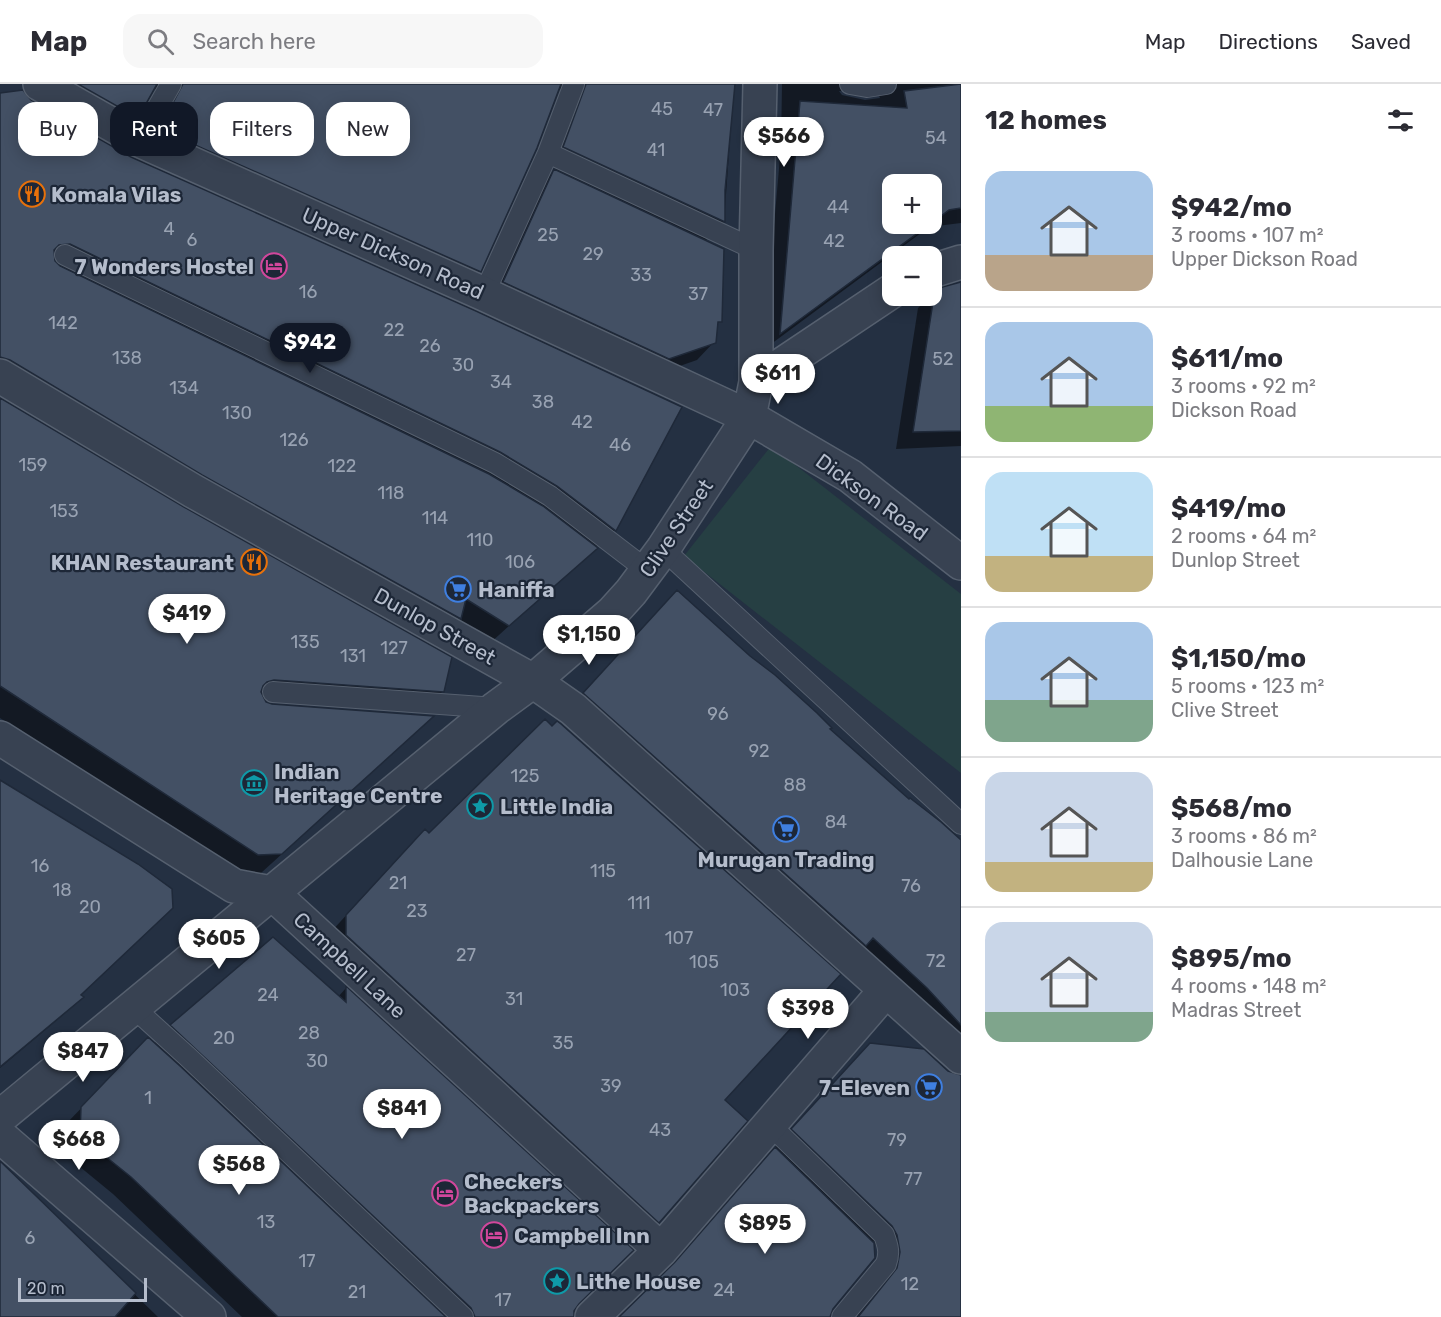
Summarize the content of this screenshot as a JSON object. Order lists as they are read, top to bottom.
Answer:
{
  "streets": {
    "street": [
      "Upper Dickson Road",
      "Dickson Road",
      "Clive Street",
      "Dunlop Street",
      "Campbell Lane"
    ]
  },
  "crossings": [
    ["Upper Dickson Road", "Dickson Road"],
    ["Upper Dickson Road", "Clive Street"],
    ["Dickson Road", "Clive Street"],
    ["Clive Street", "Dunlop Street"],
    ["Clive Street", "Campbell Lane"]
  ],
  "places": {
    "restaurant": ["Komala Vilas", "KHAN Restaurant"],
    "hotel": ["7 Wonders Hostel", "Checkers Backpackers", "Campbell Inn"],
    "supermarket": ["Haniffa", "Murugan Trading", "7-Eleven"],
    "museum": ["Indian Heritage Centre"],
    "place": ["Little India", "Lithe House"]
  },
  "house_numbers": [
    "45",
    "47",
    "54",
    "41",
    "44",
    "4",
    "25",
    "6",
    "42",
    "29",
    "33",
    "16",
    "37",
    "142",
    "22",
    "26",
    "138",
    "52",
    "30",
    "34",
    "134",
    "38",
    "130",
    "42",
    "126",
    "46",
    "159",
    "122",
    "118",
    "153",
    "114",
    "110",
    "106",
    "135",
    "127",
    "131",
    "96",
    "92",
    "125",
    "88",
    "84",
    "16",
    "115",
    "21",
    "76",
    "18",
    "111",
    "20",
    "23",
    "107",
    "27",
    "72",
    "105",
    "103",
    "24",
    "31",
    "28",
    "20",
    "35",
    "30",
    "39",
    "1",
    "43",
    "79",
    "77",
    "13",
    "6",
    "17",
    "12",
    "24",
    "21",
    "17"
  ],
  "scale_bar": "20 m",
  "page": {
    "header": "Map",
    "search": "Search here",
    "nav": ["Map", "Directions", "Saved"],
    "heading": "12 homes",
    "chip": [
      "Buy",
      "Rent",
      "Filters",
      "New"
    ],
    "price": [
      "$566",
      "$942",
      "$611",
      "$419",
      "$1,150",
      "$605",
      "$398",
      "$847",
      "$841",
      "$668",
      "$568",
      "$895"
    ],
    "list": [
      {
        "name": "$942/mo",
        "note": "3 rooms · 107 m² · Upper Dickson Road"
      },
      {
        "name": "$611/mo",
        "note": "3 rooms · 92 m² · Dickson Road"
      },
      {
        "name": "$419/mo",
        "note": "2 rooms · 64 m² · Dunlop Street"
      },
      {
        "name": "$1,150/mo",
        "note": "5 rooms · 123 m² · Clive Street"
      },
      {
        "name": "$568/mo",
        "note": "3 rooms · 86 m² · Dalhousie Lane"
      },
      {
        "name": "$895/mo",
        "note": "4 rooms · 148 m² · Madras Street"
      }
    ],
    "map_buttons": ["+", "−"],
    "scale": "20 m"
  }
}
